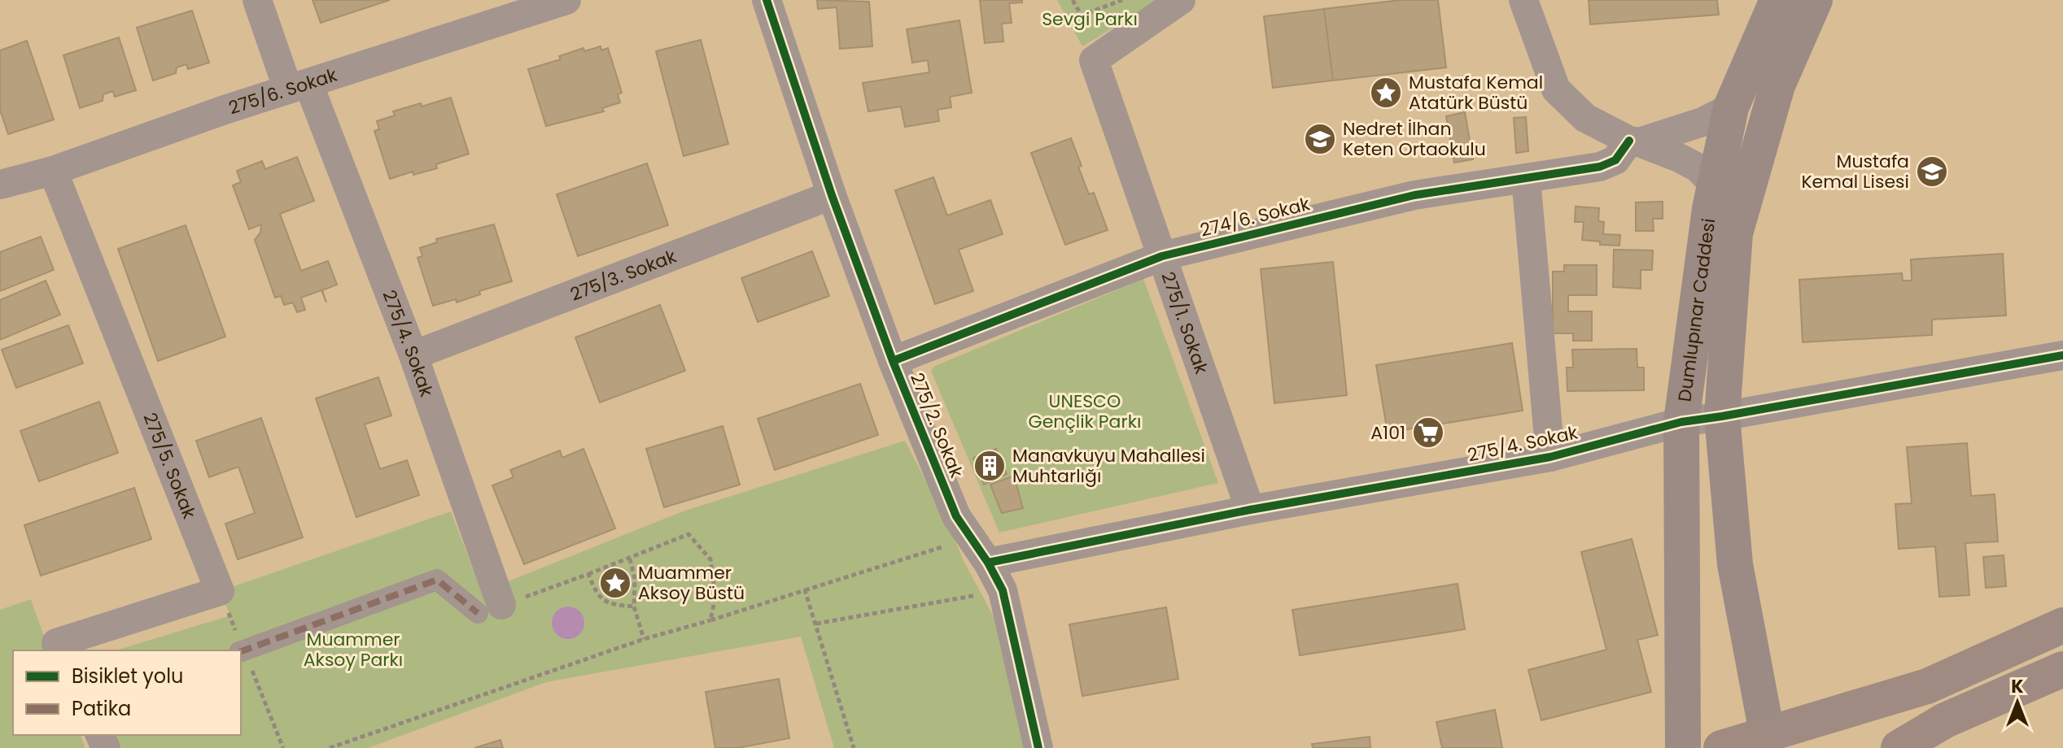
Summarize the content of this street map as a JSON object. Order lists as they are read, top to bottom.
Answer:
{
  "streets": {
    "main road": ["Dumlupınar Caddesi"],
    "street": [
      "275/6. Sokak",
      "274/6. Sokak",
      "275/3. Sokak",
      "275/1. Sokak",
      "275/4. Sokak",
      "275/2. Sokak",
      "275/5. Sokak"
    ]
  },
  "crossings": [
    ["275/6. Sokak", "275/4. Sokak"],
    ["275/6. Sokak", "275/5. Sokak"],
    ["274/6. Sokak", "275/1. Sokak"],
    ["274/6. Sokak", "275/2. Sokak"],
    ["275/3. Sokak", "275/4. Sokak"],
    ["275/3. Sokak", "275/2. Sokak"],
    ["Dumlupınar Caddesi", "275/4. Sokak"],
    ["275/1. Sokak", "275/4. Sokak"],
    ["275/4. Sokak", "275/2. Sokak"]
  ],
  "parks": ["Sevgi Parkı", "UNESCO Gençlik Parkı", "Muammer Aksoy Parkı"],
  "places": {
    "place": ["Mustafa Kemal Atatürk Büstü", "Muammer Aksoy Büstü"],
    "school or university": ["Nedret İlhan Keten Ortaokulu", "Mustafa Kemal Lisesi"],
    "supermarket": ["A101"],
    "building": ["Manavkuyu Mahallesi Muhtarlığı"]
  },
  "legend": ["Bisiklet yolu", "Patika"],
  "north": "top"
}
